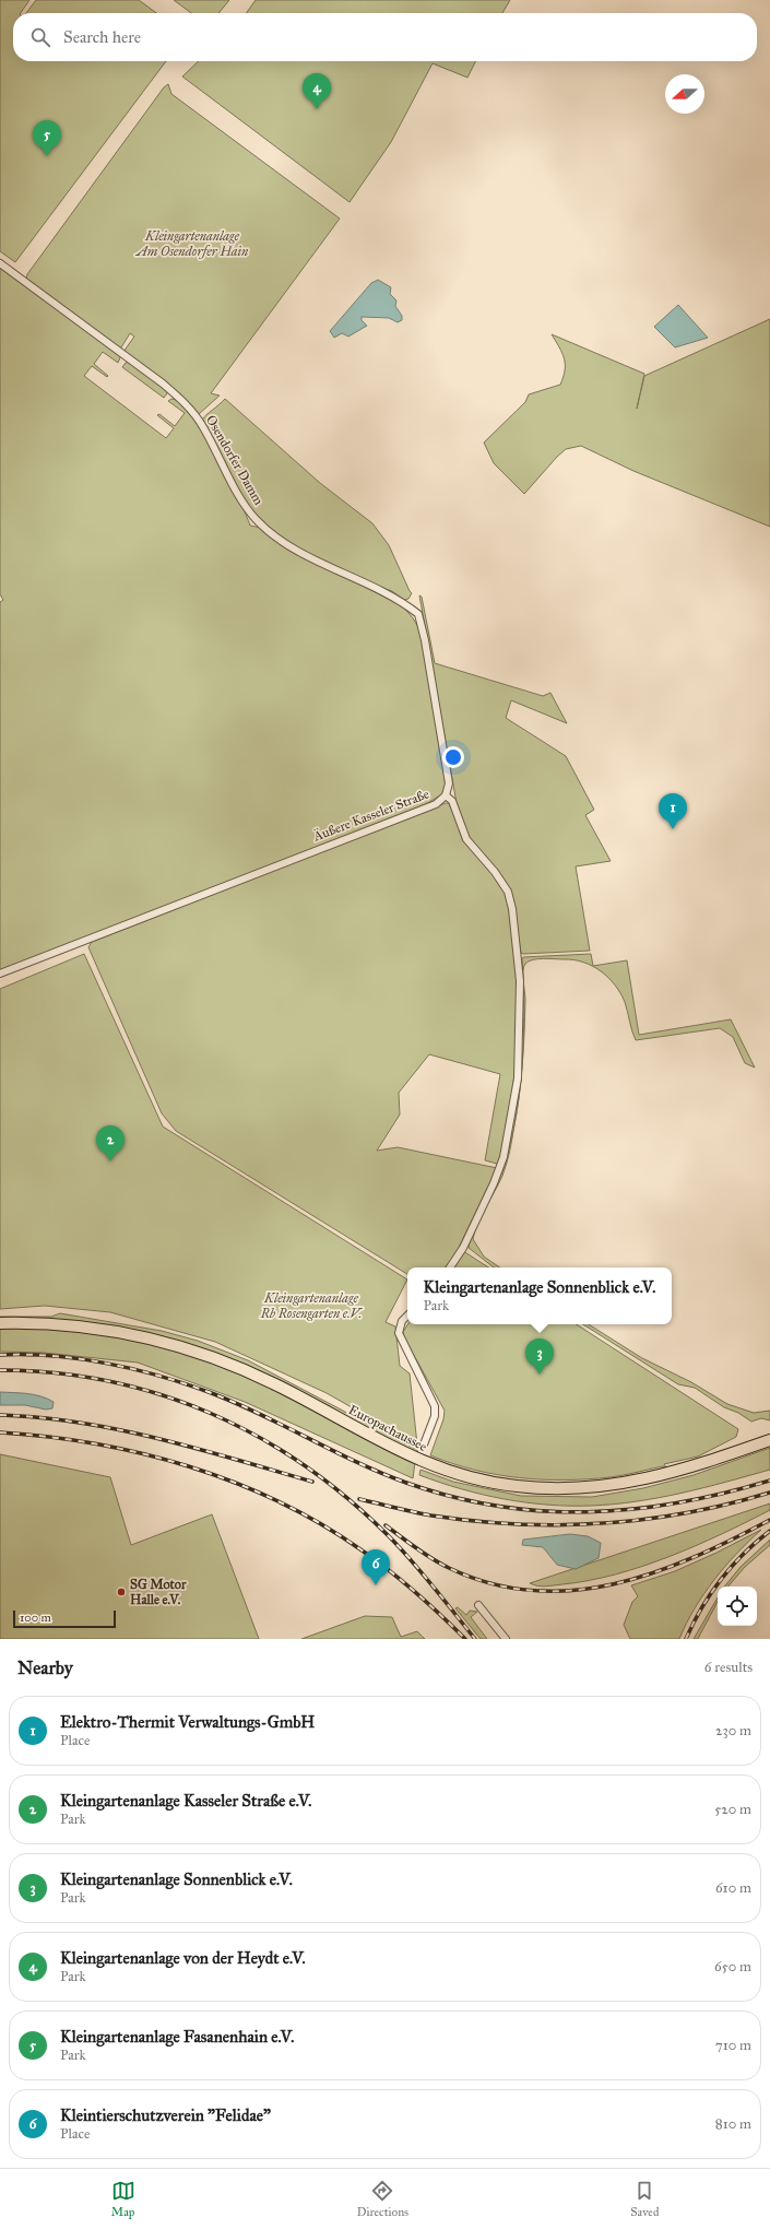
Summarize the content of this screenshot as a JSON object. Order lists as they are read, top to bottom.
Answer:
{
  "streets": {
    "main road": ["Europachaussee"],
    "street": ["Osendorfer Damm", "Äußere Kasseler Straße"]
  },
  "crossings": [
    ["Osendorfer Damm", "Äußere Kasseler Straße"]
  ],
  "parks": ["Kleingartenanlage Am Osendorfer Hain", "Kleingartenanlage Rb Rosengarten e.V."],
  "places": ["SG Motor Halle e.V."],
  "scale_bar": "100 m",
  "north": "left",
  "page": {
    "search": "Search here",
    "pins": [
      "4",
      "5",
      "1",
      "2",
      "3",
      "6"
    ],
    "popup": ["Kleingartenanlage Sonnenblick e.V.", "Park"],
    "scale": "100 m",
    "heading": ["Nearby", "6 results"],
    "list": [
      {
        "mark": "1",
        "name": "Elektro-Thermit Verwaltungs-GmbH",
        "note": "Place",
        "value": "230 m"
      },
      {
        "mark": "2",
        "name": "Kleingartenanlage Kasseler Straße e.V.",
        "note": "Park",
        "value": "520 m"
      },
      {
        "mark": "3",
        "name": "Kleingartenanlage Sonnenblick e.V.",
        "note": "Park",
        "value": "610 m"
      },
      {
        "mark": "4",
        "name": "Kleingartenanlage von der Heydt e.V.",
        "note": "Park",
        "value": "650 m"
      },
      {
        "mark": "5",
        "name": "Kleingartenanlage Fasanenhain e.V.",
        "note": "Park",
        "value": "710 m"
      },
      {
        "mark": "6",
        "name": "Kleintierschutzverein \"Felidae\"",
        "note": "Place",
        "value": "810 m"
      }
    ],
    "nav": ["Map", "Directions", "Saved"]
  }
}
